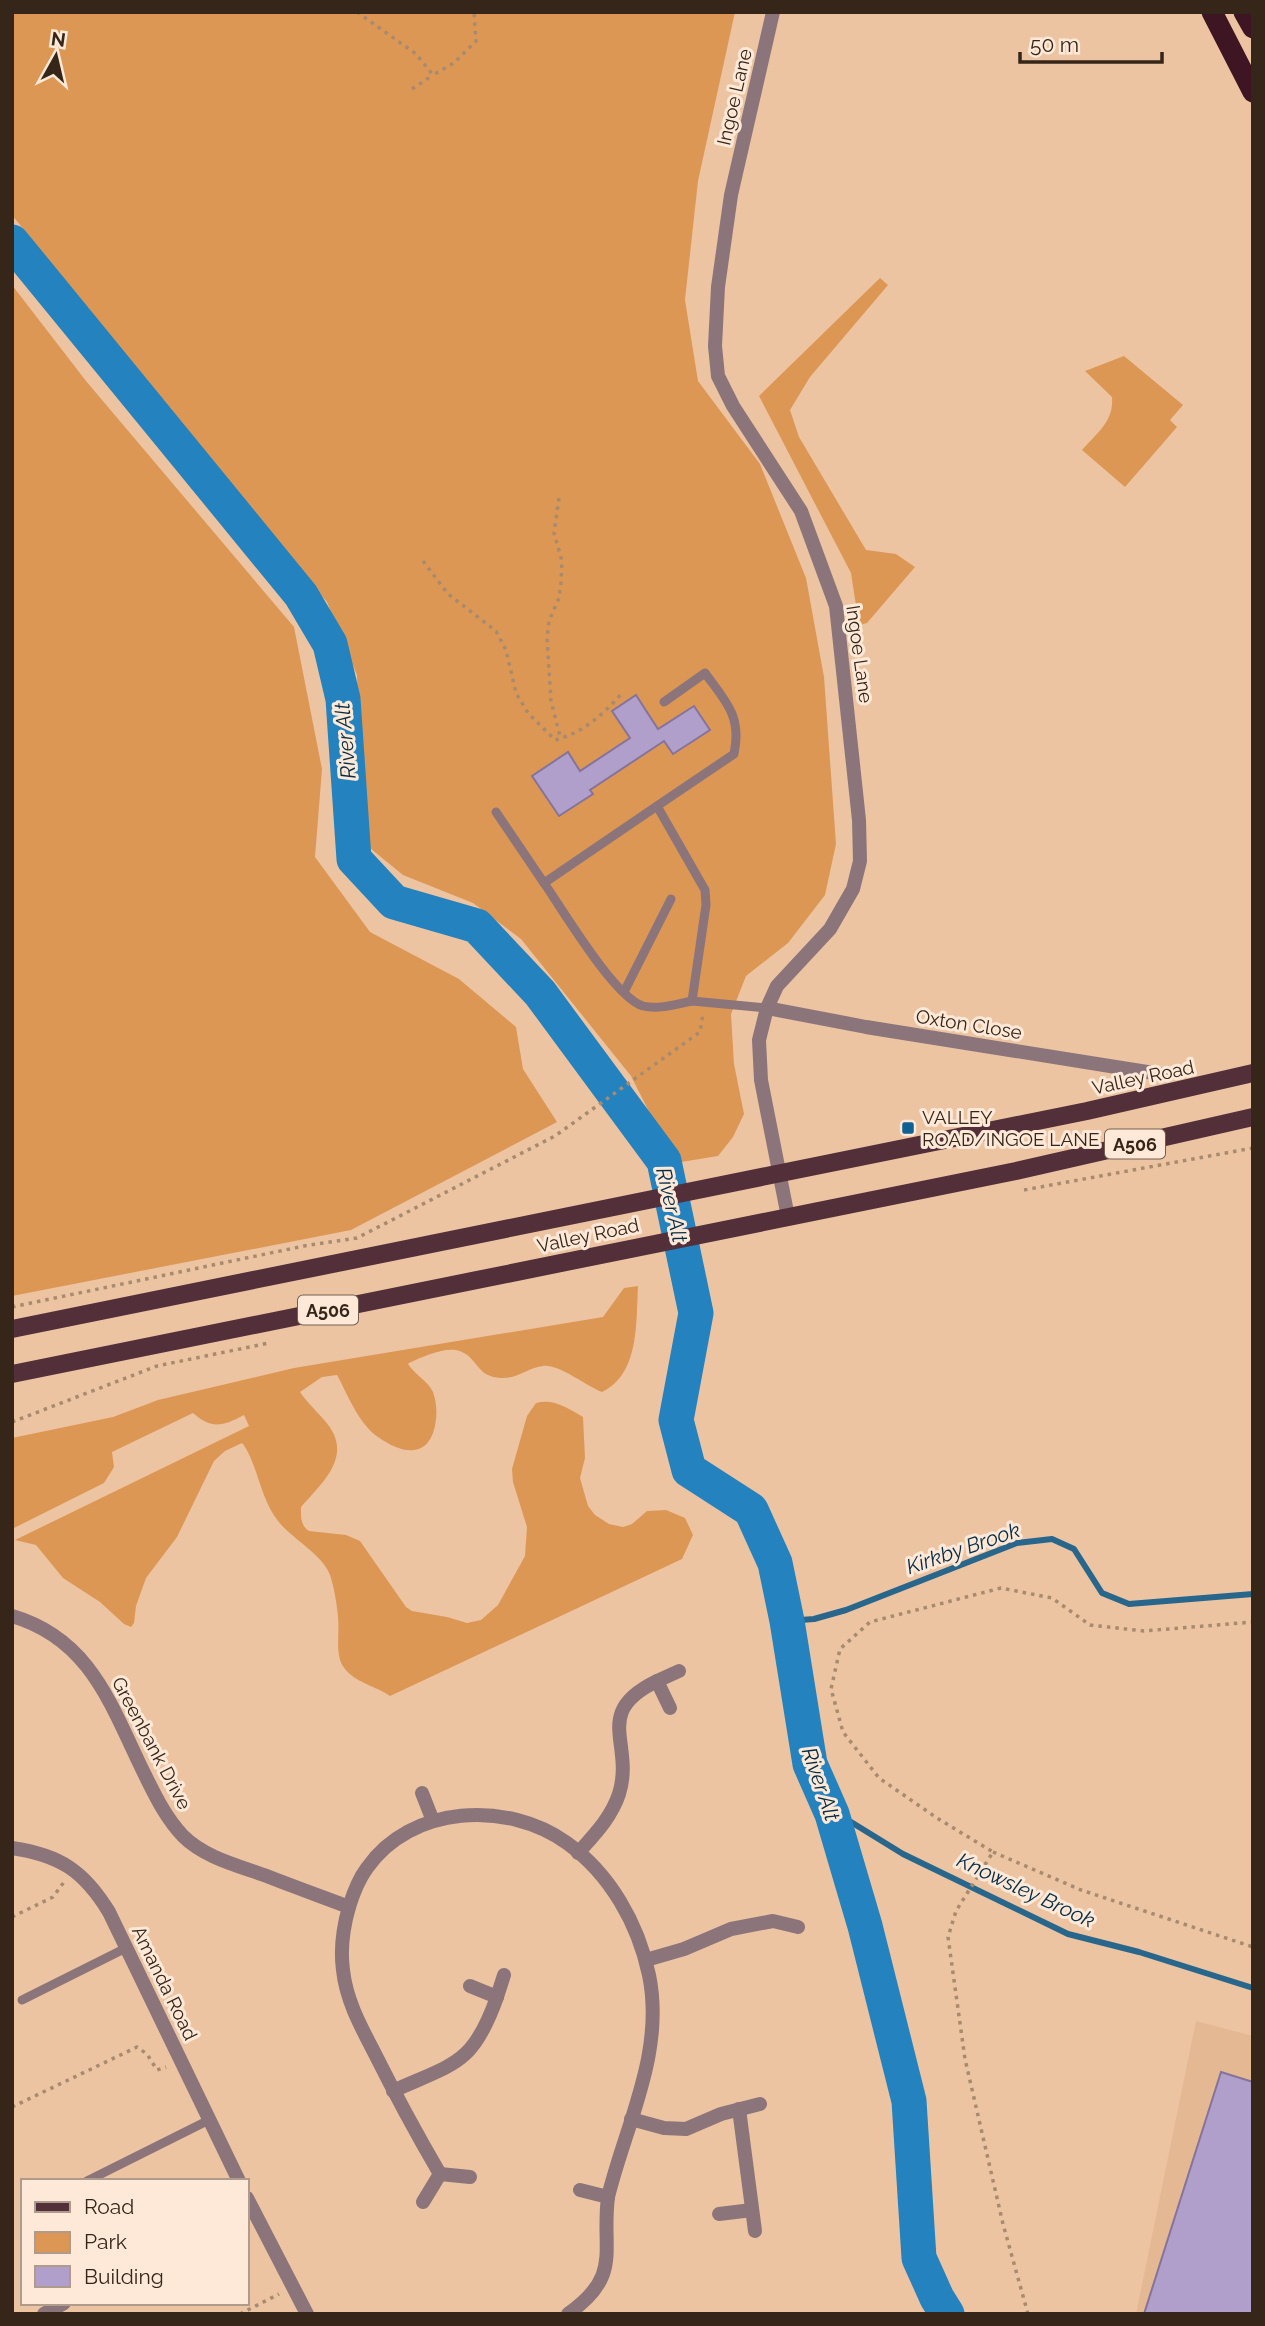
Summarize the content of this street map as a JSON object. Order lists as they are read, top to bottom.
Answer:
{
  "streets": {
    "main road": ["Valley Road", "A506"],
    "street": [
      "Ingoe Lane",
      "Oxton Close",
      "Greenbank Drive",
      "Amanda Road"
    ]
  },
  "crossings": [
    ["Ingoe Lane", "Oxton Close"],
    ["Ingoe Lane", "Valley Road"]
  ],
  "water": ["River Alt", "Kirkby Brook", "Knowsley Brook"],
  "places": {
    "transit": ["VALLEY ROAD/INGOE LANE"]
  },
  "legend": ["Road", "Park", "Building"],
  "scale_bar": "50 m",
  "north": "top"
}
